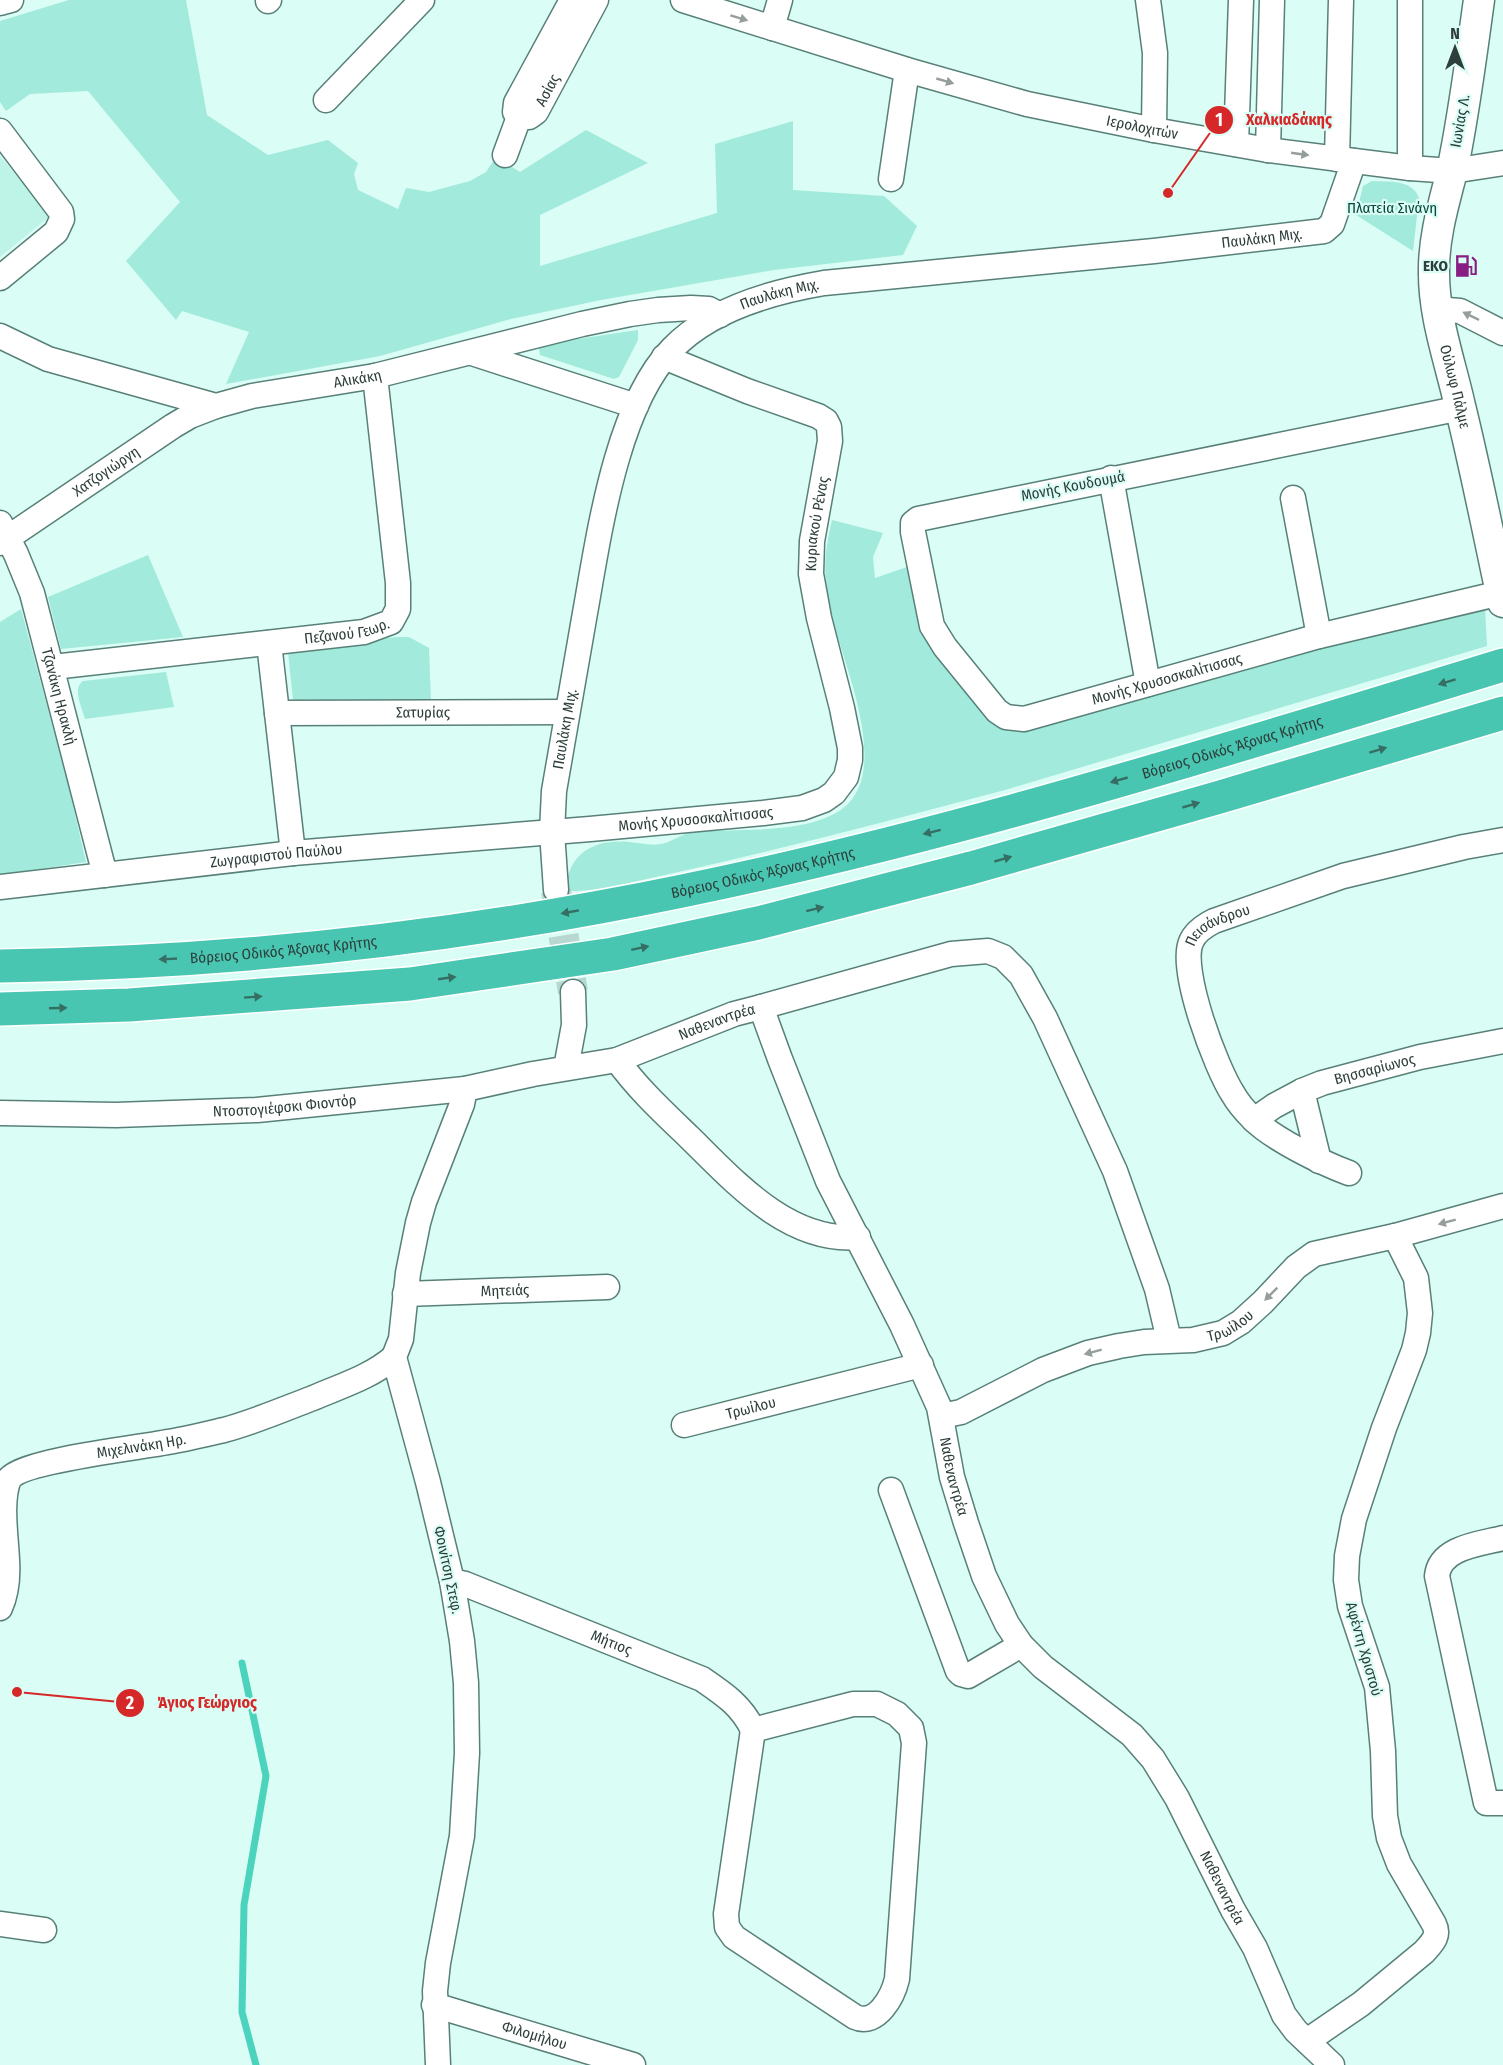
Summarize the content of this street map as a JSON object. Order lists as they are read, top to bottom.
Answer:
{
  "streets": {
    "highway": ["Βόρειος Οδικός Άξονας Κρήτης"],
    "street": [
      "Ασίας",
      "Ιωνίας Λ.",
      "Ιερολοχιτών",
      "Παυλάκη Μιχ.",
      "Αλικάκη",
      "Ούλωφ Πάλμε",
      "Χατζογιώργη",
      "Μονής Κουδουμά",
      "Κυριακού Ρένας",
      "Πεζανού Γεωρ.",
      "Μονής Χρυσοσκαλίτισσας",
      "Τζανάκη Ηρακλή",
      "Σατυρίας",
      "Ζωγραφιστού Παύλου",
      "Πεισάνδρου",
      "Ναθεναντρέα",
      "Βησσαρίωνος",
      "Ντοστογιέφσκι Φιοντόρ",
      "Μητειάς",
      "Τρωίλου",
      "Μιχελινάκη Ηρ.",
      "Φοινίτση Στεφ.",
      "Μήτιος",
      "Αφέντη Χριστού",
      "Φιλομήλου"
    ]
  },
  "crossings": [
    ["Ιωνίας Λ.", "Ιερολοχιτών"],
    ["Ιωνίας Λ.", "Ούλωφ Πάλμε"],
    ["Ιερολοχιτών", "Παυλάκη Μιχ."],
    ["Ιερολοχιτών", "Ούλωφ Πάλμε"],
    ["Παυλάκη Μιχ.", "Αλικάκη"],
    ["Παυλάκη Μιχ.", "Κυριακού Ρένας"],
    ["Παυλάκη Μιχ.", "Μονής Χρυσοσκαλίτισσας"],
    ["Παυλάκη Μιχ.", "Σατυρίας"],
    ["Παυλάκη Μιχ.", "Ζωγραφιστού Παύλου"],
    ["Αλικάκη", "Χατζογιώργη"],
    ["Αλικάκη", "Πεζανού Γεωρ."],
    ["Ούλωφ Πάλμε", "Μονής Κουδουμά"],
    ["Ούλωφ Πάλμε", "Μονής Χρυσοσκαλίτισσας"],
    ["Χατζογιώργη", "Τζανάκη Ηρακλή"],
    ["Μονής Κουδουμά", "Μονής Χρυσοσκαλίτισσας"],
    ["Κυριακού Ρένας", "Μονής Χρυσοσκαλίτισσας"],
    ["Πεζανού Γεωρ.", "Τζανάκη Ηρακλή"],
    ["Μονής Χρυσοσκαλίτισσας", "Ζωγραφιστού Παύλου"],
    ["Τζανάκη Ηρακλή", "Ζωγραφιστού Παύλου"],
    ["Πεισάνδρου", "Βησσαρίωνος"],
    ["Ναθεναντρέα", "Ντοστογιέφσκι Φιοντόρ"],
    ["Ναθεναντρέα", "Τρωίλου"],
    ["Ναθεναντρέα", "Αφέντη Χριστού"],
    ["Τρωίλου", "Αφέντη Χριστού"],
    ["Μιχελινάκη Ηρ.", "Φοινίτση Στεφ."],
    ["Φοινίτση Στεφ.", "Μήτιος"],
    ["Φοινίτση Στεφ.", "Φιλομήλου"]
  ],
  "one_way": ["Ιερολοχιτών", "Τρωίλου"],
  "parks": ["Πλατεία Σινάνη"],
  "places": {
    "other": ["Χαλκιαδάκης", "Άγιος Γεώργιος"],
    "fuel station": ["EKO"]
  },
  "north": "top"
}
